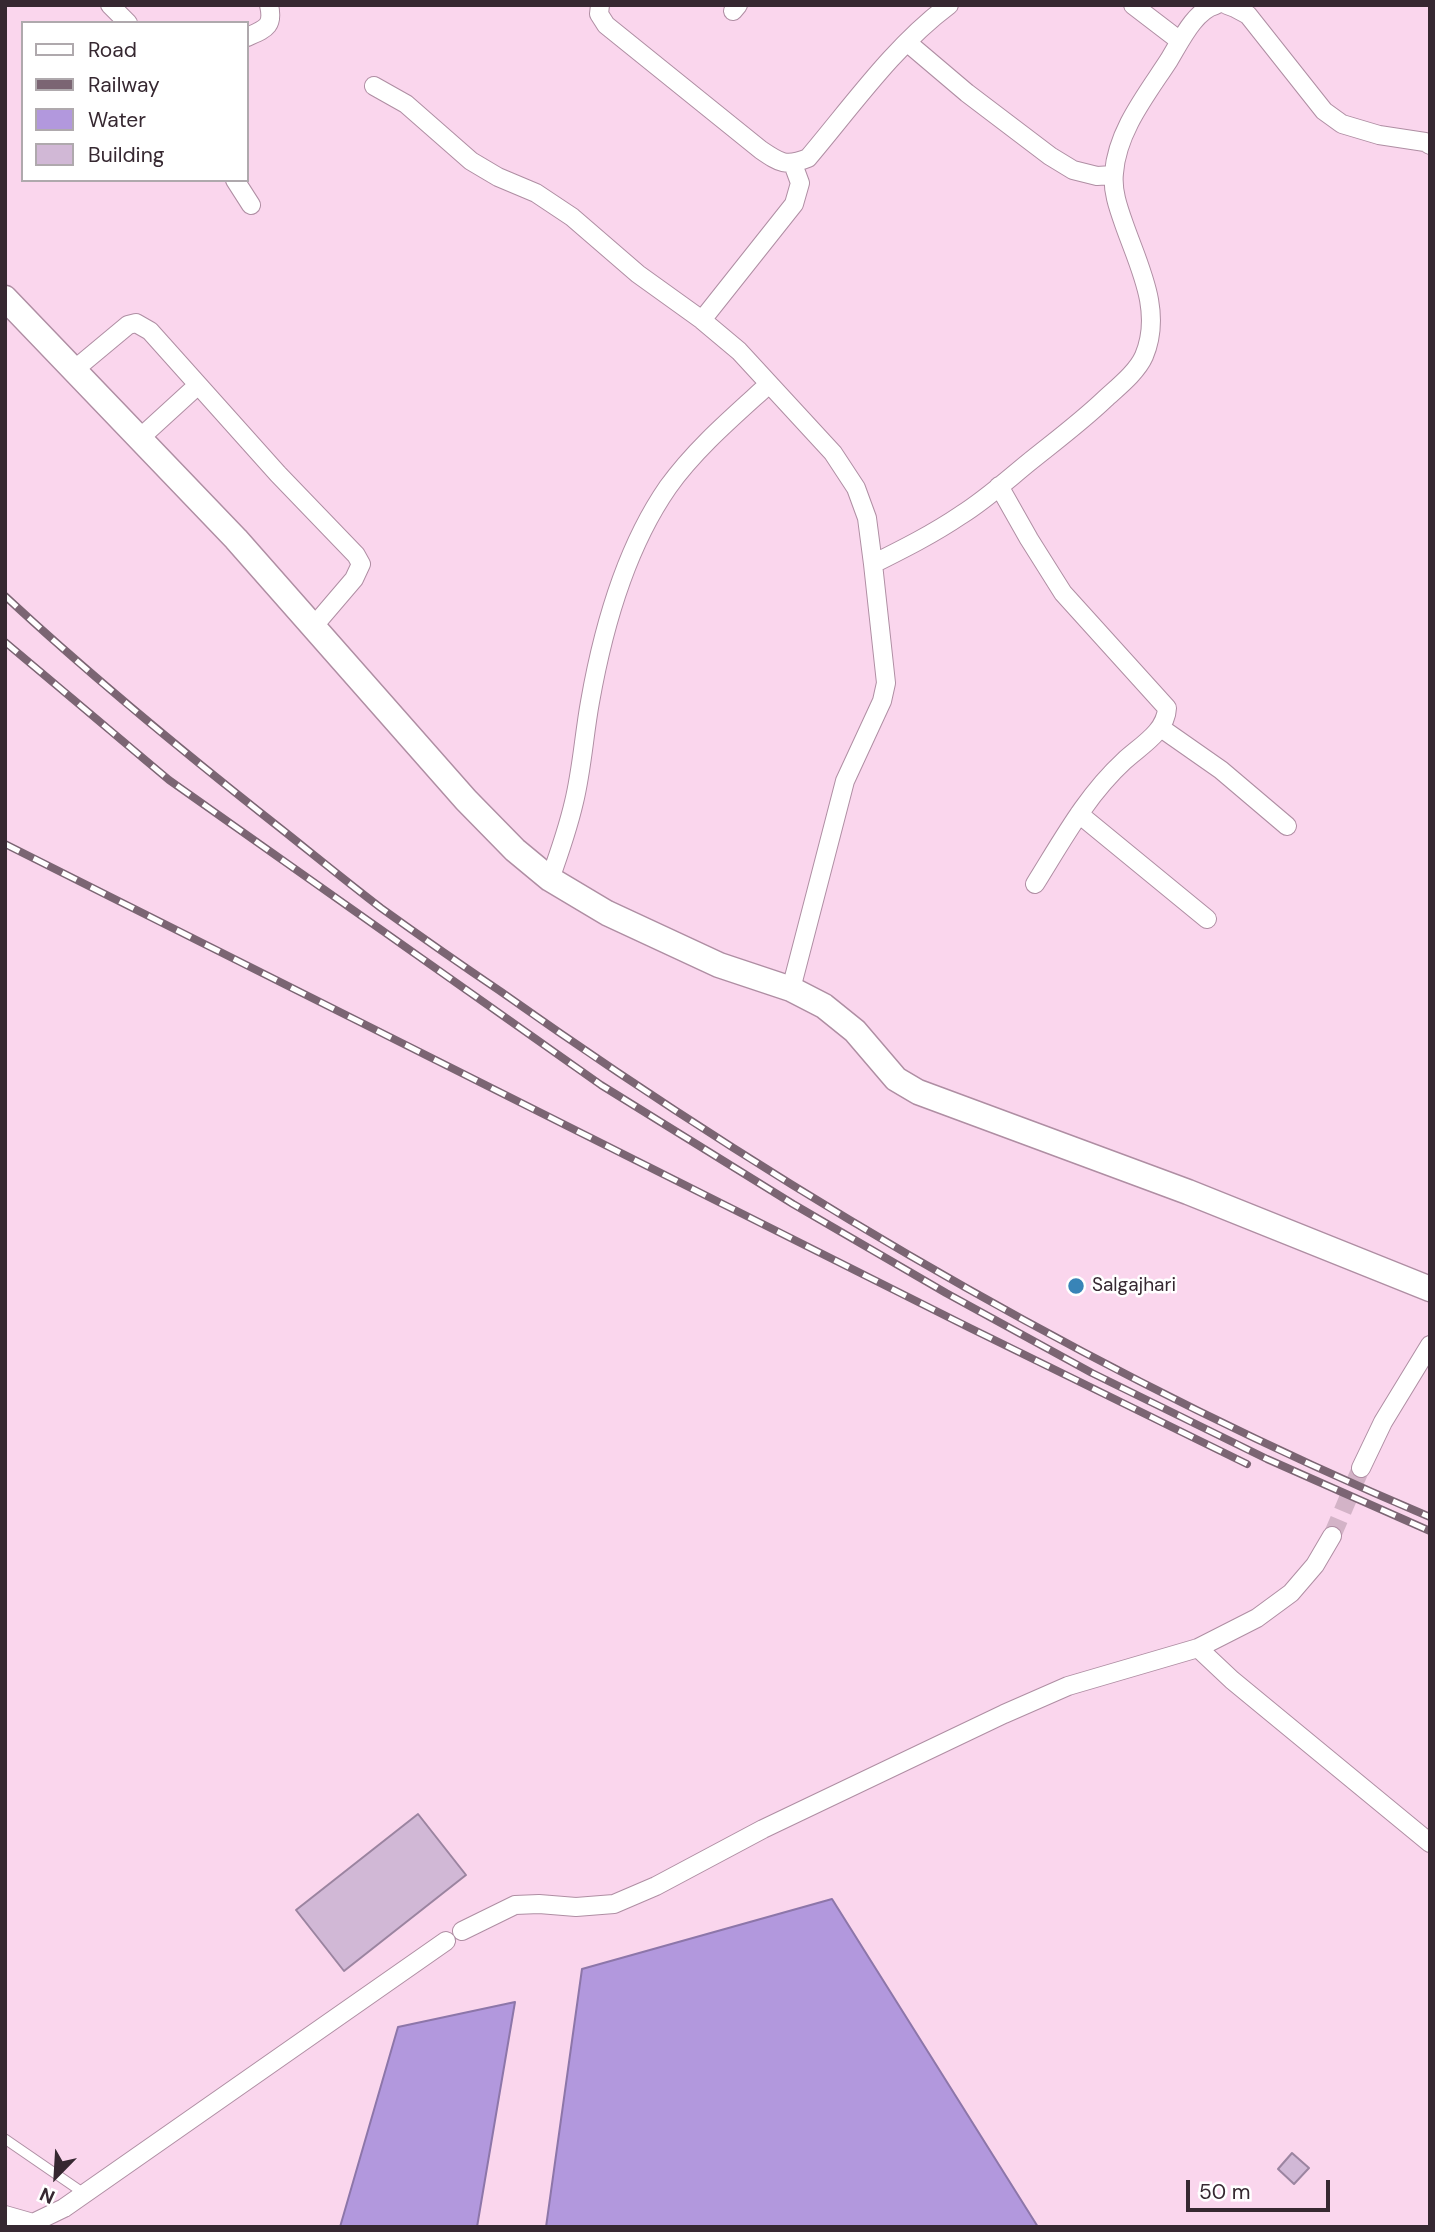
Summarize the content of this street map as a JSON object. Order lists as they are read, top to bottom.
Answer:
{
  "places": ["Salgajhari"],
  "legend": [
    "Road",
    "Railway",
    "Water",
    "Building"
  ],
  "scale_bar": "50 m",
  "north": "bottom left"
}
